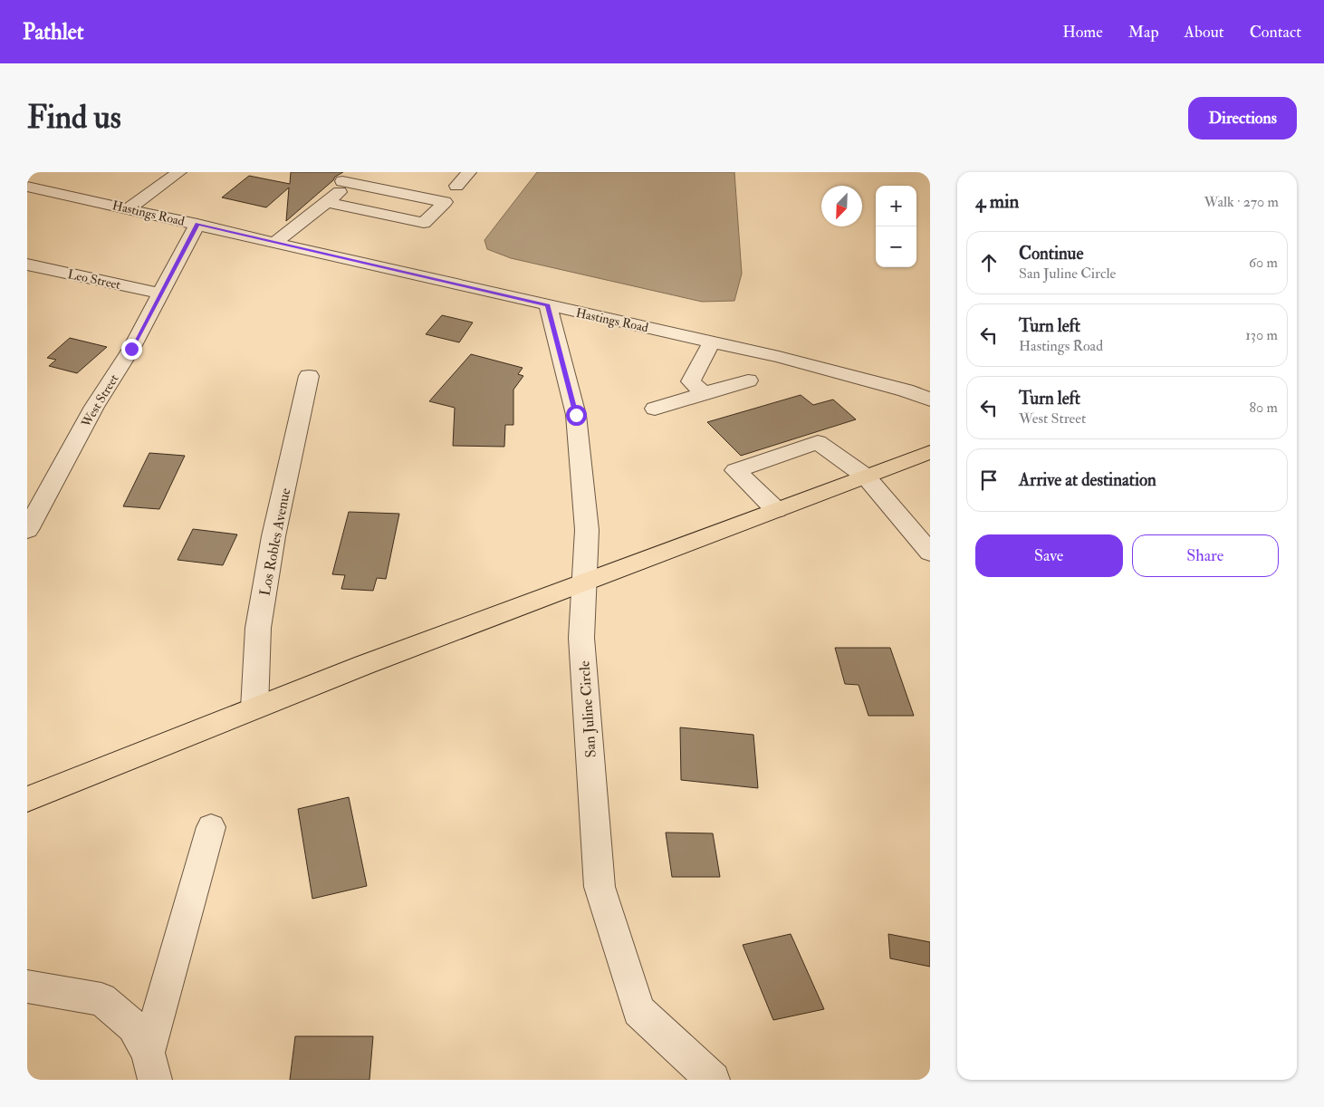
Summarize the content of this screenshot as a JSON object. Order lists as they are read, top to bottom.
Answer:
{
  "streets": {
    "street": [
      "Hastings Road",
      "Leo Street",
      "West Street",
      "Los Robles Avenue",
      "San Juline Circle"
    ]
  },
  "crossings": [
    ["Hastings Road", "West Street"],
    ["Hastings Road", "San Juline Circle"],
    ["Leo Street", "West Street"]
  ],
  "north": "bottom left",
  "page": {
    "header": "Pathlet",
    "nav": [
      "Home",
      "Map",
      "About",
      "Contact"
    ],
    "buttons": [
      "Directions",
      ["Save", "Share"]
    ],
    "title": "Find us",
    "heading": ["4 min", "Walk · 270 m"],
    "map_buttons": ["+", "−"],
    "list": [
      ["Continue", "San Juline Circle", "60 m"],
      ["Turn left", "Hastings Road", "130 m"],
      ["Turn left", "West Street", "80 m"],
      "Arrive at destination"
    ]
  }
}
